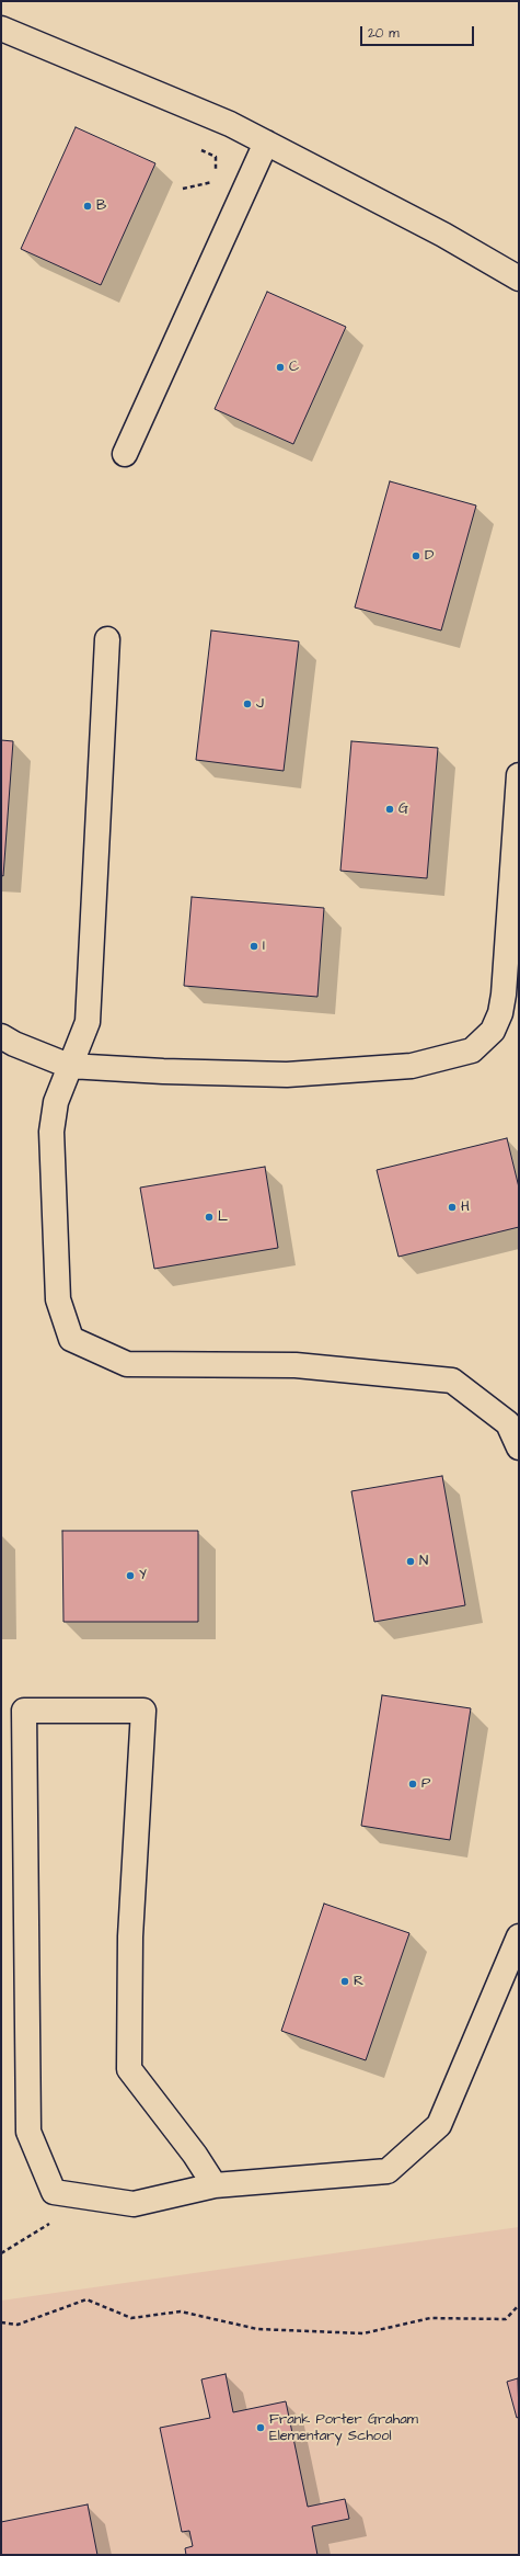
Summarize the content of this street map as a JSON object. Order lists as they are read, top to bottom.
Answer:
{
  "places": [
    "B",
    "C",
    "D",
    "J",
    "G",
    "I",
    "H",
    "L",
    "N",
    "Y",
    "P",
    "R",
    "Frank Porter Graham Elementary School"
  ],
  "scale_bar": "20 m"
}
